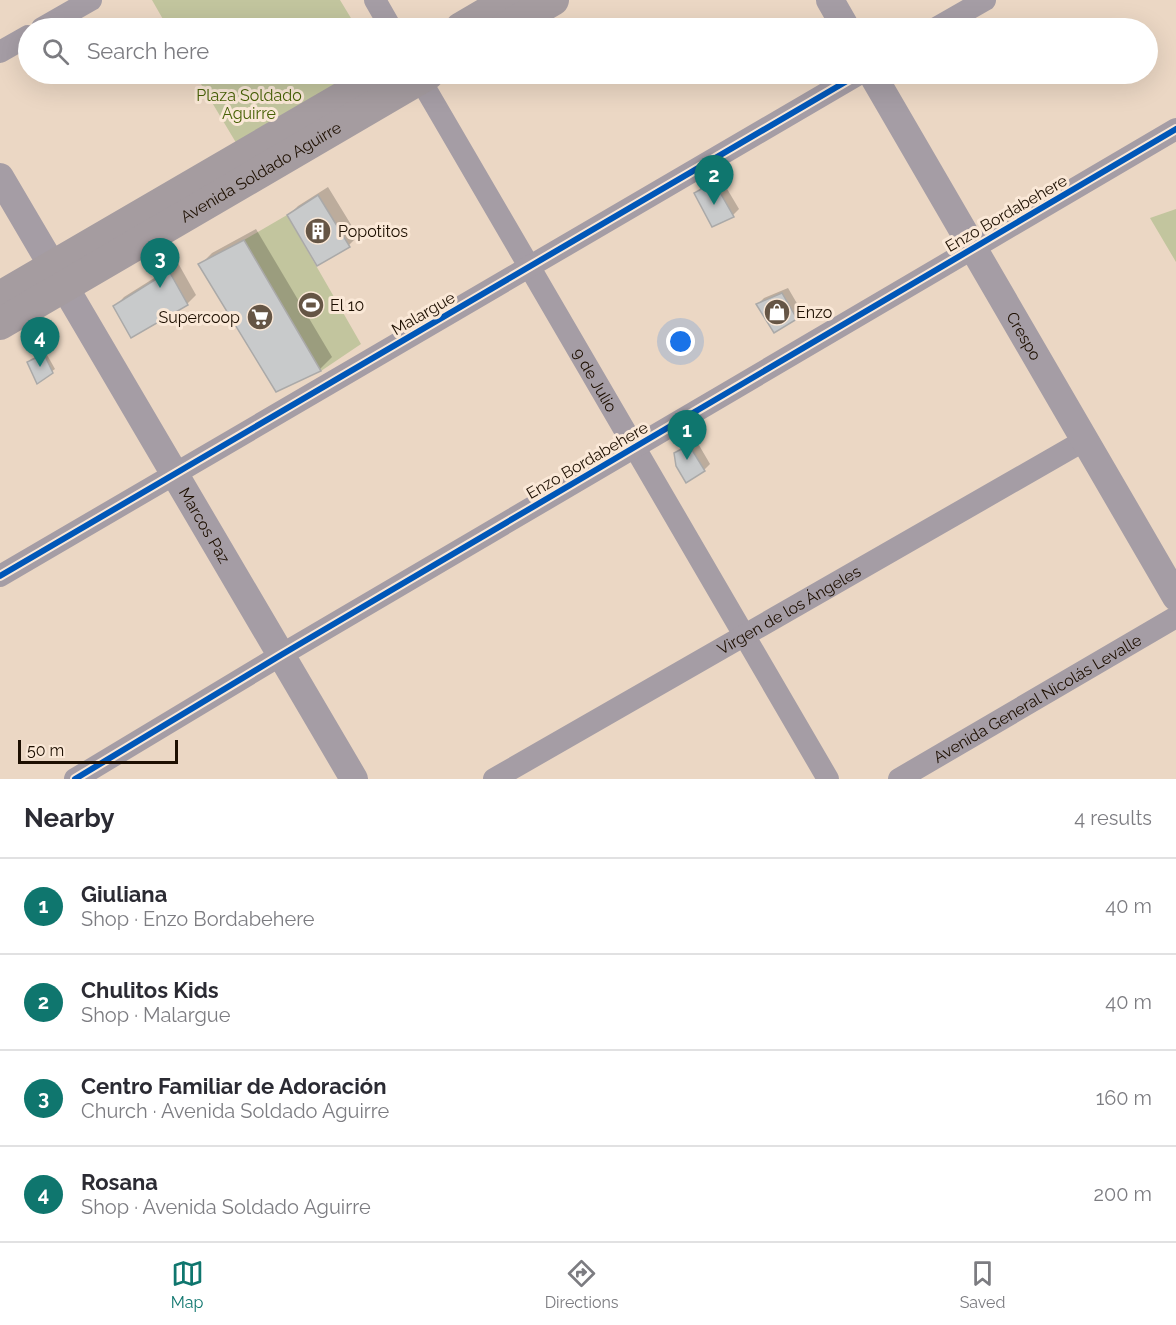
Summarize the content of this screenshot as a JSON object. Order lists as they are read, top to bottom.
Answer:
{
  "streets": {
    "main road": ["Avenida Soldado Aguirre"],
    "street": [
      "Enzo Bordabehere",
      "Malargue",
      "Crespo",
      "9 de Julio",
      "Marcos Paz",
      "Virgen de los Ángeles",
      "Avenida General Nicolás Levalle"
    ]
  },
  "crossings": [
    ["Avenida Soldado Aguirre", "Marcos Paz"],
    ["Enzo Bordabehere", "Crespo"],
    ["Enzo Bordabehere", "9 de Julio"],
    ["Enzo Bordabehere", "Marcos Paz"],
    ["Malargue", "9 de Julio"],
    ["Malargue", "Marcos Paz"],
    ["Crespo", "Virgen de los Ángeles"],
    ["9 de Julio", "Virgen de los Ángeles"]
  ],
  "parks": ["Plaza Soldado Aguirre"],
  "places": {
    "building": ["Popotitos"],
    "sports": ["El 10"],
    "shop": ["Enzo"],
    "supermarket": ["Supercoop"]
  },
  "scale_bar": "50 m",
  "page": {
    "search": "Search here",
    "pins": [
      "2",
      "3",
      "4",
      "1"
    ],
    "scale": "50 m",
    "heading": ["Nearby", "4 results"],
    "list": [
      {
        "mark": "1",
        "name": "Giuliana",
        "note": "Shop · Enzo Bordabehere",
        "value": "40 m"
      },
      {
        "mark": "2",
        "name": "Chulitos Kids",
        "note": "Shop · Malargue",
        "value": "40 m"
      },
      {
        "mark": "3",
        "name": "Centro Familiar de Adoración",
        "note": "Church · Avenida Soldado Aguirre",
        "value": "160 m"
      },
      {
        "mark": "4",
        "name": "Rosana",
        "note": "Shop · Avenida Soldado Aguirre",
        "value": "200 m"
      }
    ],
    "nav": ["Map", "Directions", "Saved"]
  }
}
